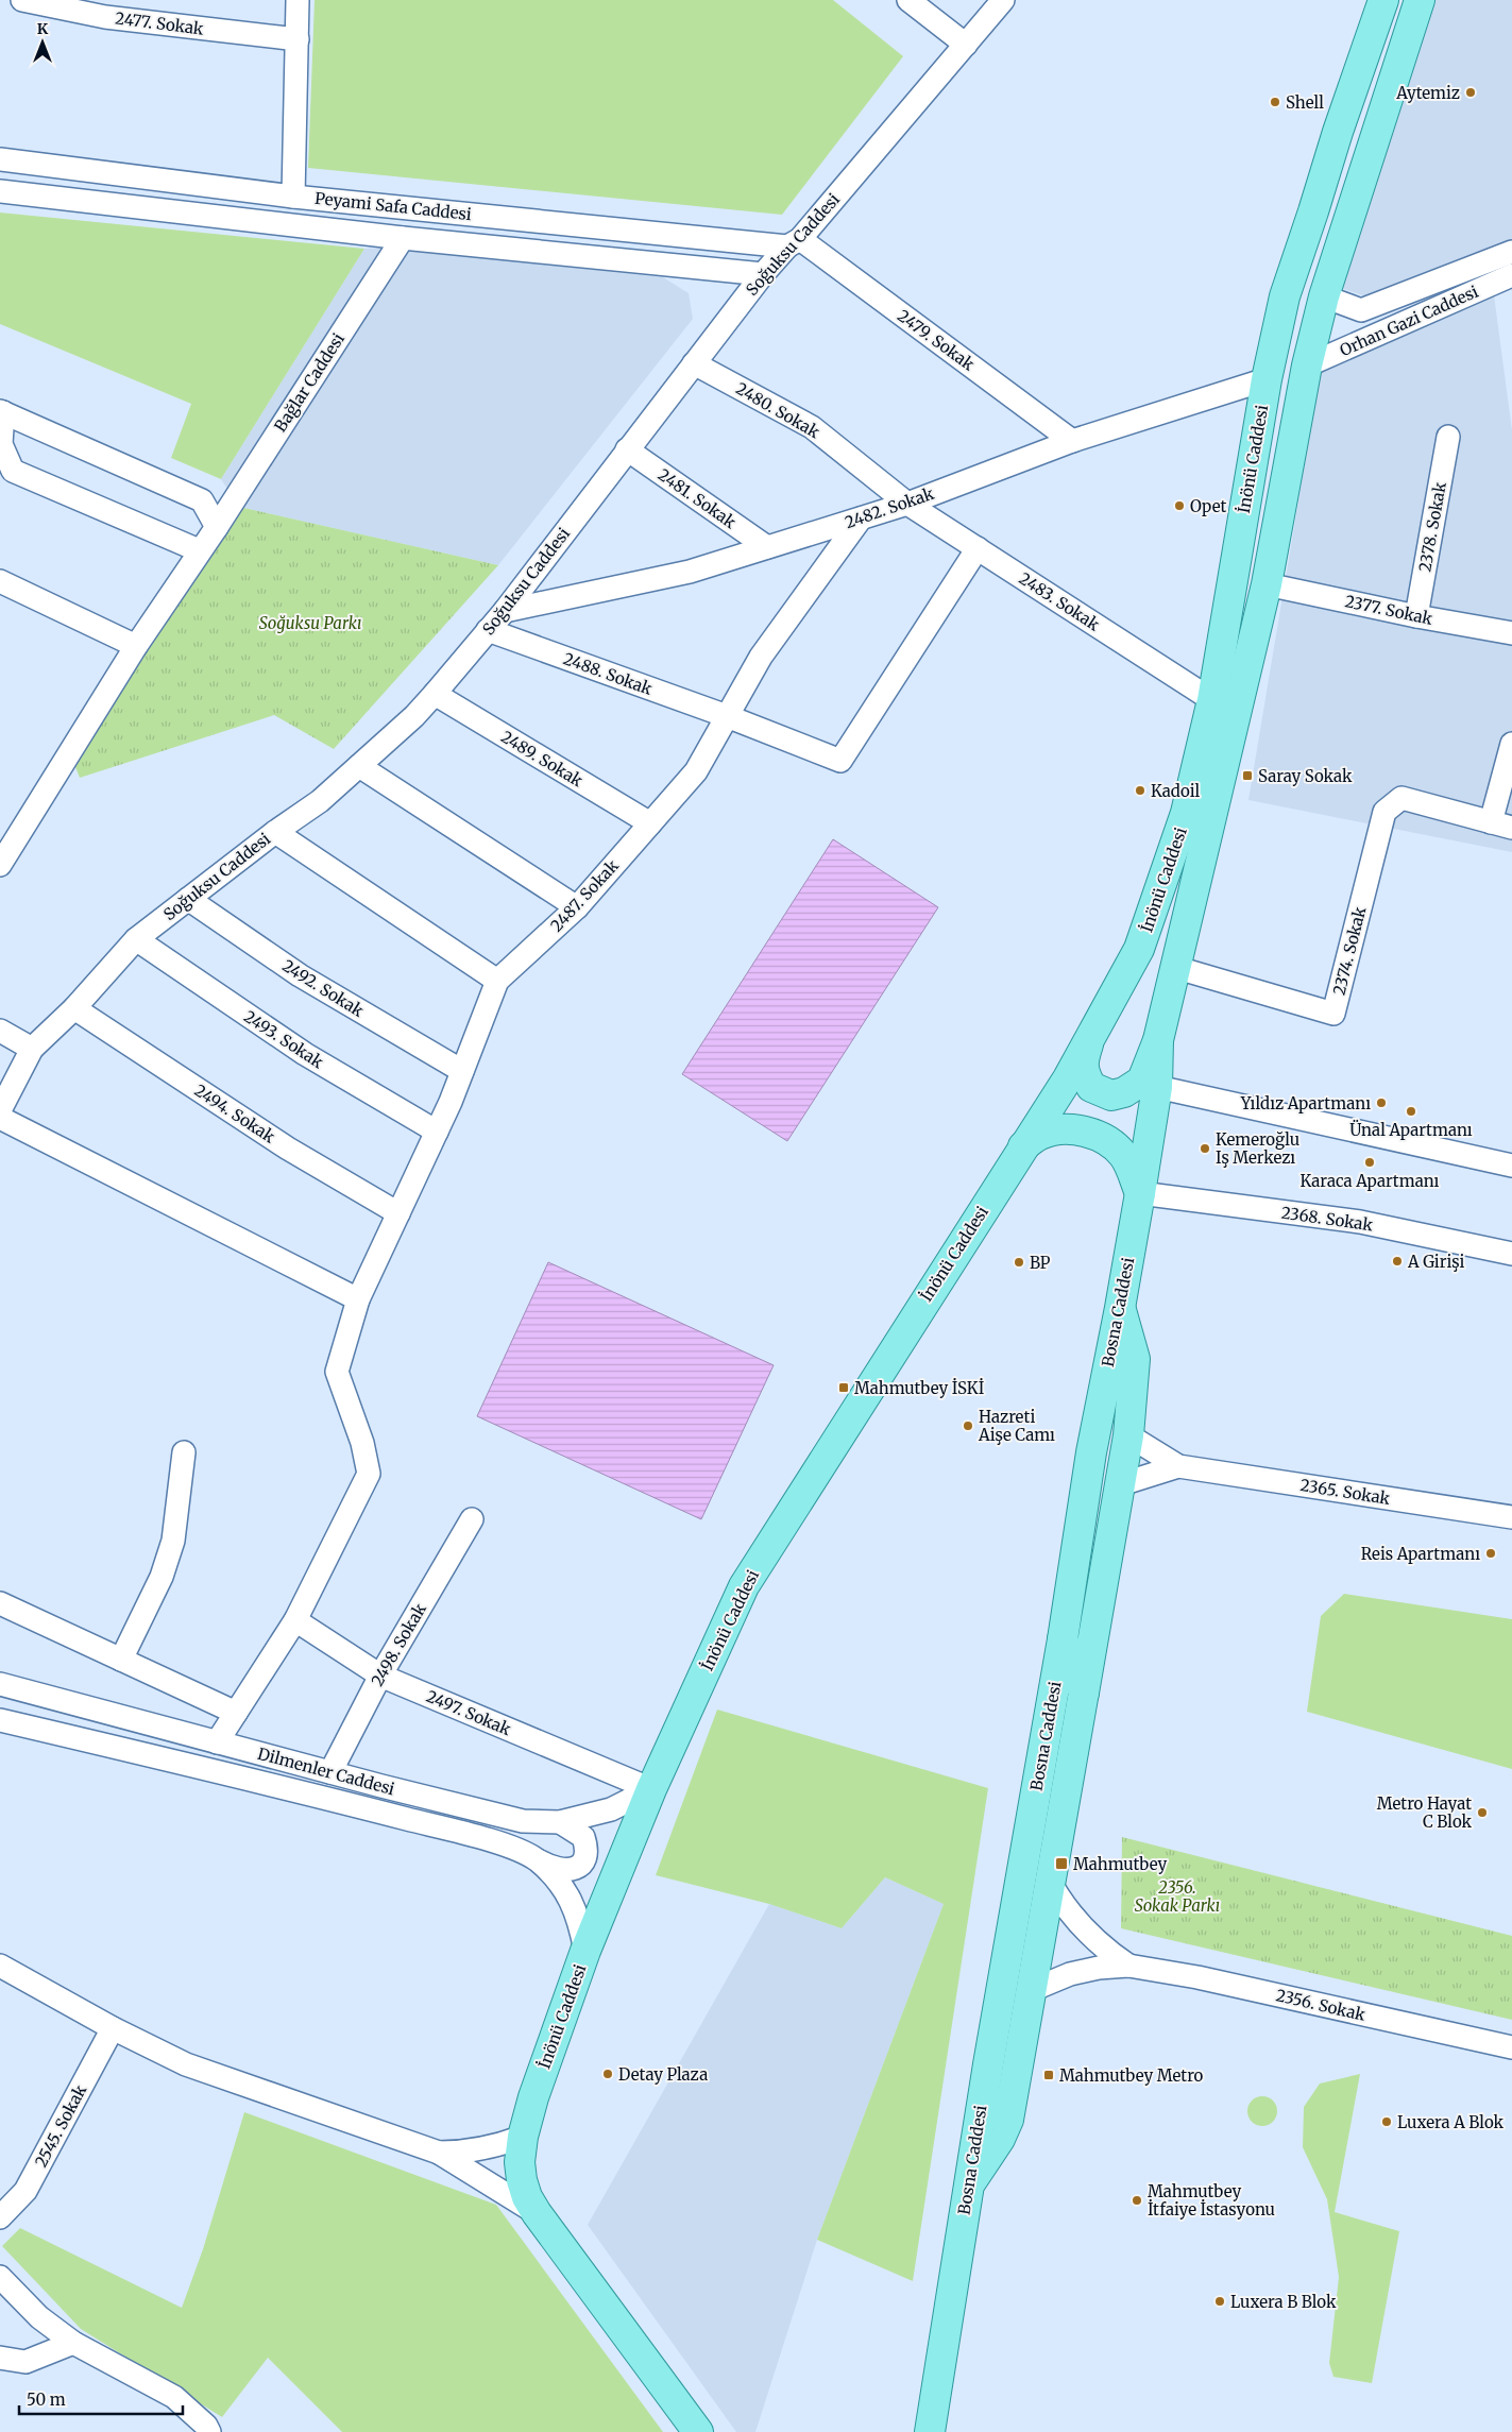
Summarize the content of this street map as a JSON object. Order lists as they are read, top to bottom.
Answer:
{
  "streets": {
    "main road": ["İnönü Caddesi", "Bosna Caddesi"],
    "street": [
      "2477. Sokak",
      "Peyami Safa Caddesi",
      "Soğuksu Caddesi",
      "Orhan Gazi Caddesi",
      "2479. Sokak",
      "Bağlar Caddesi",
      "2480. Sokak",
      "2481. Sokak",
      "2482. Sokak",
      "2378. Sokak",
      "2483. Sokak",
      "2377. Sokak",
      "2488. Sokak",
      "2489. Sokak",
      "2487. Sokak",
      "2374. Sokak",
      "2492. Sokak",
      "2493. Sokak",
      "2494. Sokak",
      "2368. Sokak",
      "2365. Sokak",
      "2498. Sokak",
      "2497. Sokak",
      "Dilmenler Caddesi",
      "2356. Sokak",
      "2545. Sokak"
    ]
  },
  "crossings": [
    ["Peyami Safa Caddesi", "Soğuksu Caddesi"],
    ["Peyami Safa Caddesi", "2479. Sokak"],
    ["Peyami Safa Caddesi", "Bağlar Caddesi"],
    ["Soğuksu Caddesi", "2479. Sokak"],
    ["Soğuksu Caddesi", "2480. Sokak"],
    ["Soğuksu Caddesi", "2481. Sokak"],
    ["Soğuksu Caddesi", "2482. Sokak"],
    ["Soğuksu Caddesi", "2488. Sokak"],
    ["Soğuksu Caddesi", "2489. Sokak"],
    ["Soğuksu Caddesi", "2492. Sokak"],
    ["Soğuksu Caddesi", "2493. Sokak"],
    ["Soğuksu Caddesi", "2494. Sokak"],
    ["Orhan Gazi Caddesi", "İnönü Caddesi"],
    ["2479. Sokak", "2482. Sokak"],
    ["2480. Sokak", "2482. Sokak"],
    ["2480. Sokak", "2483. Sokak"],
    ["İnönü Caddesi", "2482. Sokak"],
    ["İnönü Caddesi", "2483. Sokak"],
    ["İnönü Caddesi", "2377. Sokak"],
    ["İnönü Caddesi", "2374. Sokak"],
    ["İnönü Caddesi", "Bosna Caddesi"],
    ["İnönü Caddesi", "2497. Sokak"],
    ["İnönü Caddesi", "Dilmenler Caddesi"],
    ["2481. Sokak", "2482. Sokak"],
    ["2482. Sokak", "2483. Sokak"],
    ["2482. Sokak", "2487. Sokak"],
    ["2378. Sokak", "2377. Sokak"],
    ["2483. Sokak", "2488. Sokak"],
    ["2488. Sokak", "2487. Sokak"],
    ["2489. Sokak", "2487. Sokak"],
    ["2487. Sokak", "2492. Sokak"],
    ["2487. Sokak", "2493. Sokak"],
    ["2487. Sokak", "2494. Sokak"],
    ["2487. Sokak", "2497. Sokak"],
    ["2487. Sokak", "Dilmenler Caddesi"],
    ["2368. Sokak", "Bosna Caddesi"],
    ["2498. Sokak", "2497. Sokak"],
    ["2498. Sokak", "Dilmenler Caddesi"],
    ["2497. Sokak", "Dilmenler Caddesi"]
  ],
  "parks": ["Soğuksu Parkı", "2356. Sokak Parkı"],
  "places": {
    "other": [
      "Aytemiz",
      "Shell",
      "Opet",
      "Kadoil",
      "Yıldız Apartmanı",
      "Ünal Apartmanı",
      "Kemeroğlu Iş Merkezı",
      "Karaca Apartmanı",
      "A Girişi",
      "BP",
      "Hazreti Aişe Camı",
      "Reis Apartmanı",
      "Metro Hayat C Blok",
      "Detay Plaza",
      "Luxera A Blok",
      "Mahmutbey İtfaiye İstasyonu",
      "Luxera B Blok"
    ],
    "transit": [
      "Saray Sokak",
      "Mahmutbey İSKİ",
      "Mahmutbey",
      "Mahmutbey Metro"
    ]
  },
  "scale_bar": "50 m",
  "north": "top"
}
